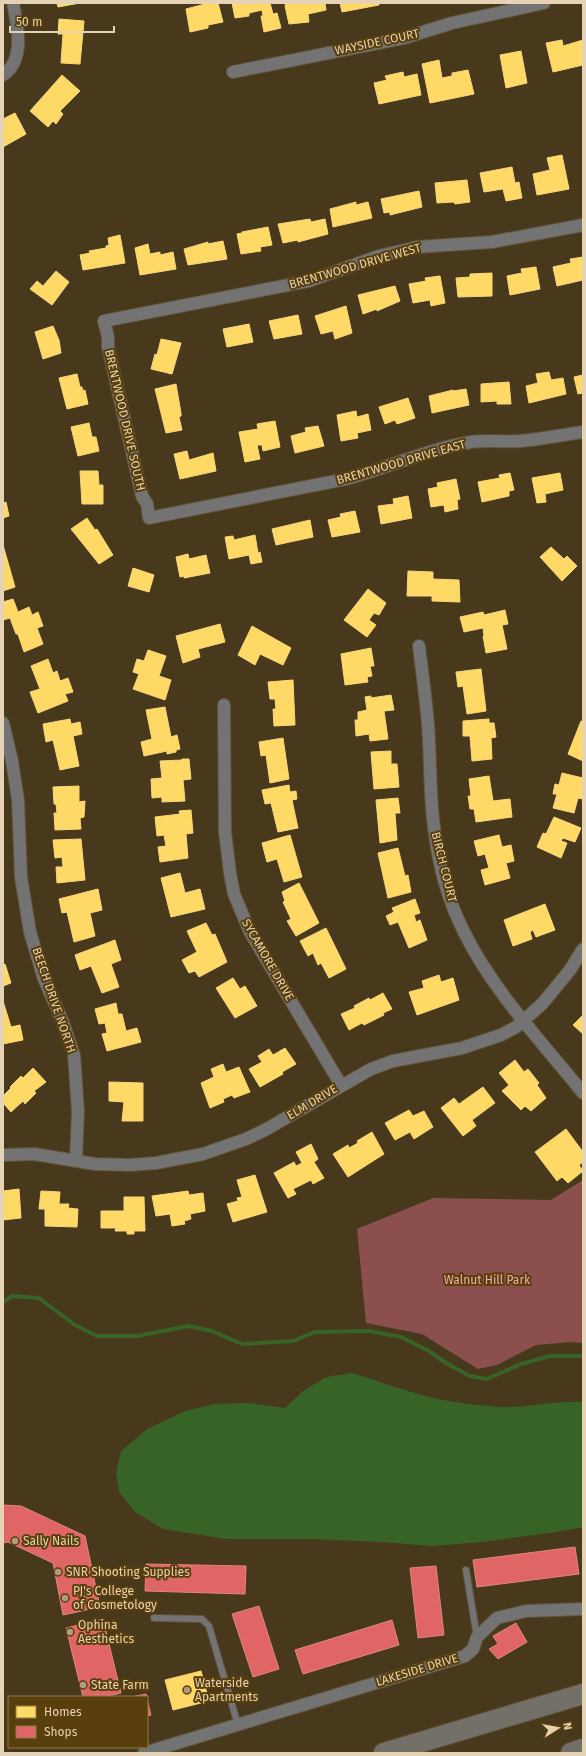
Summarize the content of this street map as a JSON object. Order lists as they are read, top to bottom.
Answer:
{
  "streets": {
    "street": [
      "WAYSIDE COURT",
      "BRENTWOOD DRIVE WEST",
      "BRENTWOOD DRIVE SOUTH",
      "BRENTWOOD DRIVE EAST",
      "BIRCH COURT",
      "SYCAMORE DRIVE",
      "BEECH DRIVE NORTH",
      "ELM DRIVE",
      "LAKESIDE DRIVE"
    ]
  },
  "crossings": [
    ["BRENTWOOD DRIVE WEST", "BRENTWOOD DRIVE SOUTH"],
    ["BRENTWOOD DRIVE SOUTH", "BRENTWOOD DRIVE EAST"],
    ["BIRCH COURT", "ELM DRIVE"],
    ["SYCAMORE DRIVE", "ELM DRIVE"],
    ["BEECH DRIVE NORTH", "ELM DRIVE"]
  ],
  "parks": ["Walnut Hill Park"],
  "places": [
    "Sally Nails",
    "SNR Shooting Supplies",
    "PJ's College of Cosmetology",
    "Ophina Aesthetics",
    "State Farm",
    "Waterside Apartments"
  ],
  "legend": ["Homes", "Shops"],
  "scale_bar": "50 m",
  "north": "right"
}
